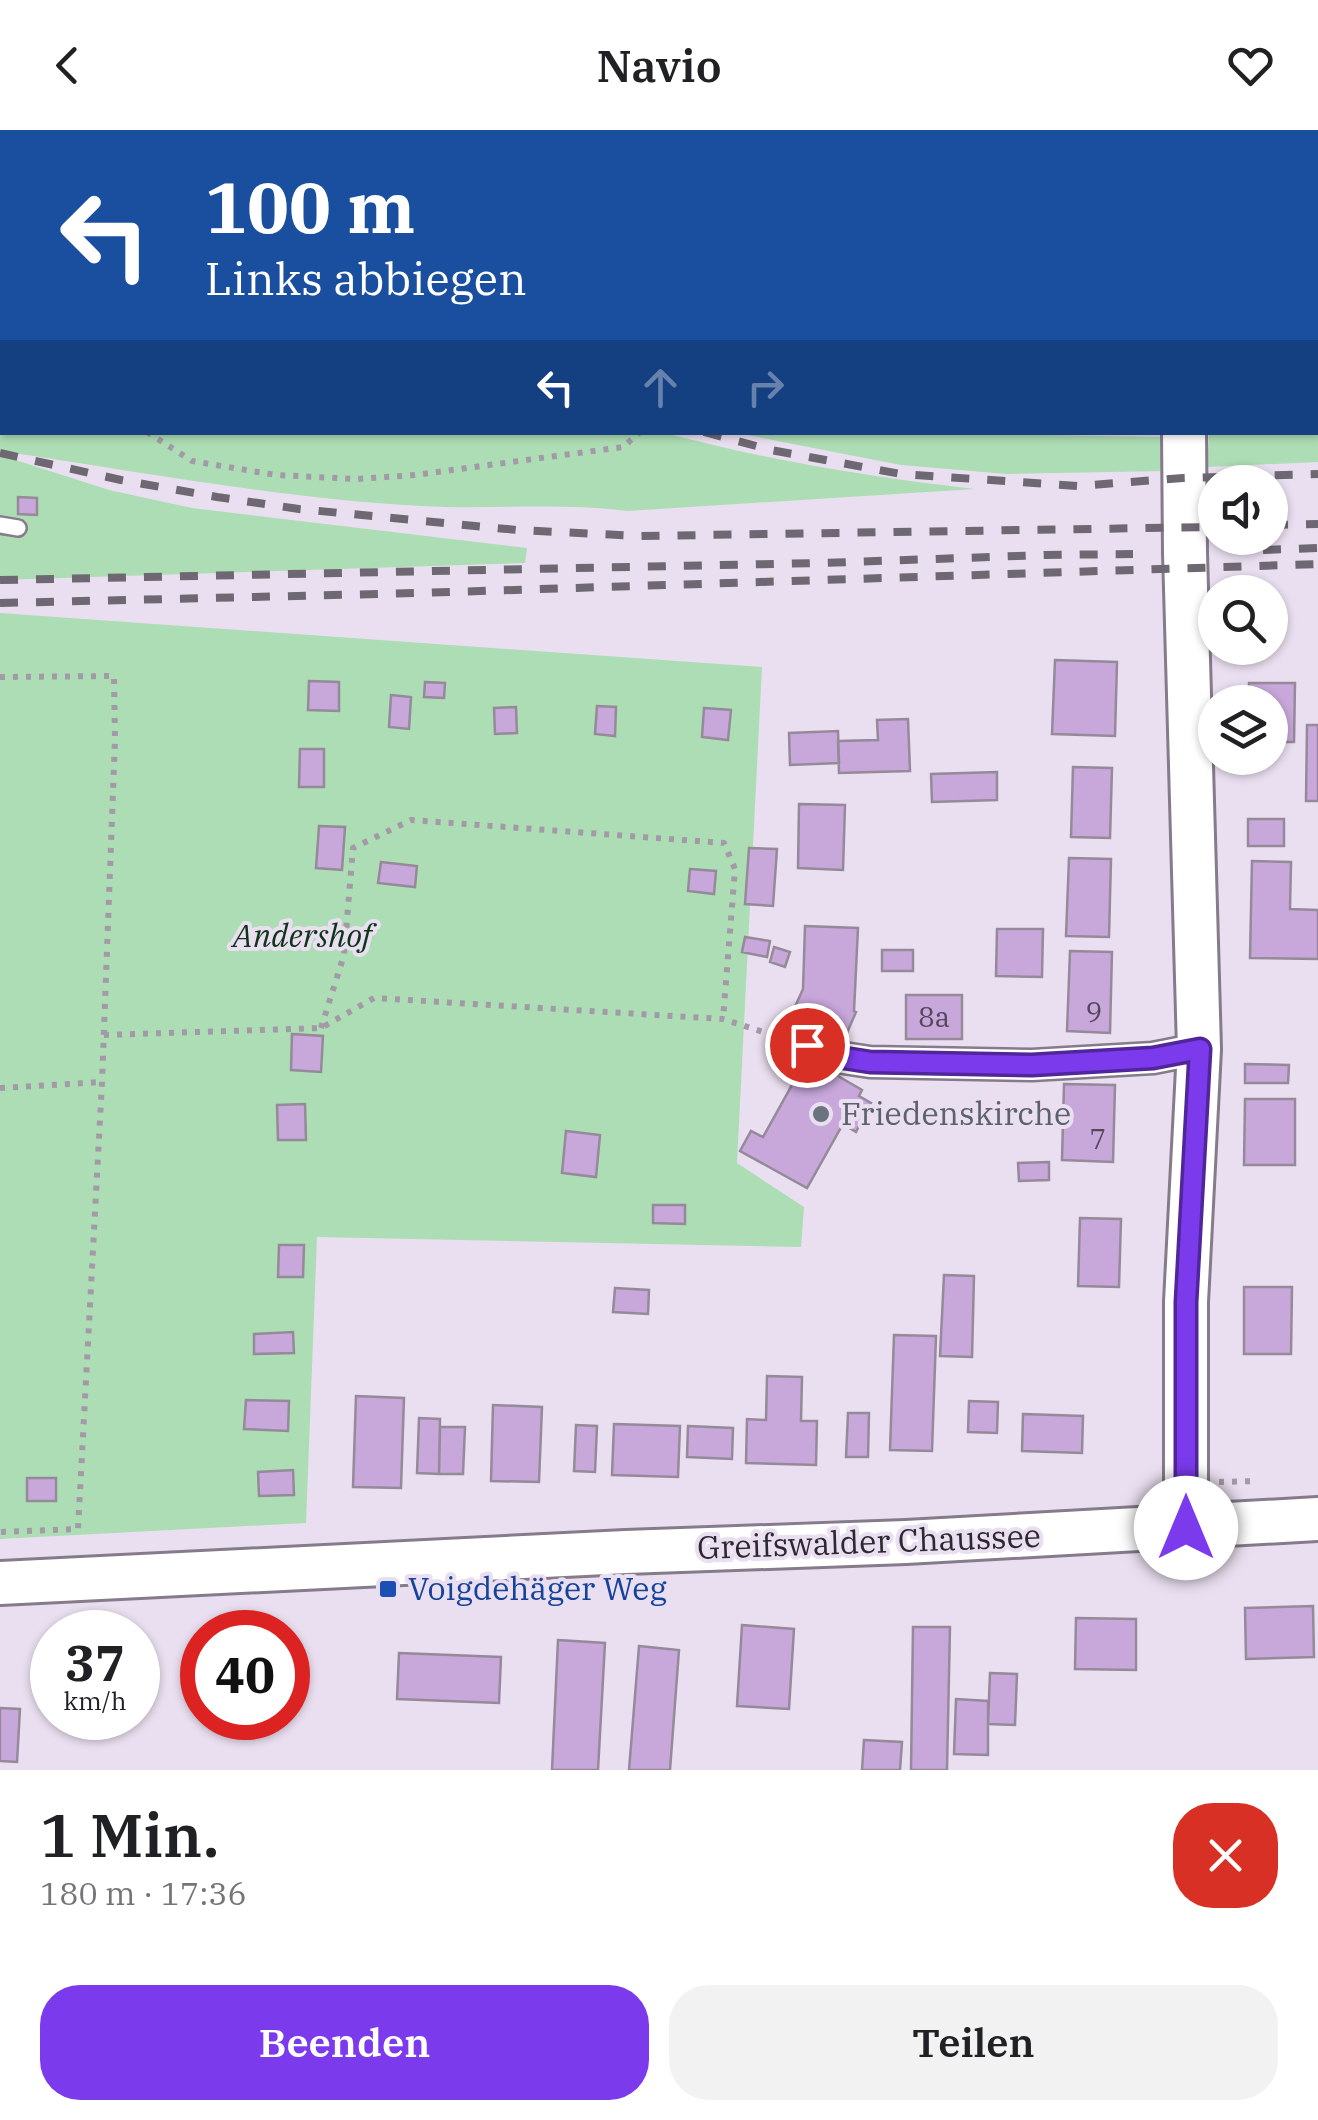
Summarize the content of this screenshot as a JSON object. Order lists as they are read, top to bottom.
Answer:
{
  "streets": {
    "main road": ["Greifswalder Chaussee"]
  },
  "parks": ["Andershof"],
  "places": {
    "other": ["Friedenskirche"],
    "transit": ["Voigdehäger Weg"]
  },
  "house_numbers": ["9", "8a", "7"],
  "page": {
    "header": "Navio",
    "turn": ["100 m", "Links abbiegen"],
    "speed": "37 km/h",
    "limit": "40",
    "heading": ["1 Min.", "180 m · 17:36"],
    "buttons": ["Beenden", "Teilen"]
  }
}
